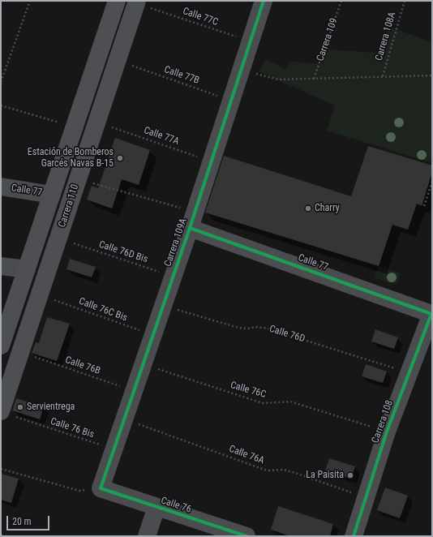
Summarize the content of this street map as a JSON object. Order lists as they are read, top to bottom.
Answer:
{
  "streets": {
    "main road": ["Carrera 110"],
    "street": [
      "Calle 77",
      "Carrera 109A",
      "Carrera 108",
      "Calle 76"
    ],
    "path": [
      "Calle 77C",
      "Carrera 108A",
      "Carrera 109",
      "Calle 77B",
      "Calle 77A",
      "Calle 76D Bis",
      "Calle 76C Bis",
      "Calle 76D",
      "Calle 76B",
      "Calle 76C",
      "Calle 76 Bis",
      "Calle 76A"
    ]
  },
  "crossings": [
    ["Calle 77C", "Carrera 110"],
    ["Calle 77C", "Carrera 109A"],
    ["Calle 77B", "Carrera 109A"],
    ["Calle 77A", "Carrera 109A"],
    ["Calle 77", "Carrera 110"],
    ["Calle 77", "Carrera 109A"],
    ["Calle 77", "Carrera 108"],
    ["Carrera 110", "Calle 76 Bis"],
    ["Carrera 109A", "Calle 76D Bis"],
    ["Carrera 109A", "Calle 76C Bis"],
    ["Carrera 109A", "Calle 76D"],
    ["Carrera 109A", "Calle 76B"],
    ["Carrera 109A", "Calle 76C"],
    ["Carrera 109A", "Calle 76 Bis"],
    ["Carrera 109A", "Calle 76A"],
    ["Carrera 109A", "Calle 76"],
    ["Calle 76D", "Carrera 108"],
    ["Calle 76C", "Carrera 108"],
    ["Carrera 108", "Calle 76A"]
  ],
  "places": [
    "Estación de Bomberos Garcés Navas B-15",
    "Charry",
    "Servientrega",
    "La Paisita"
  ],
  "scale_bar": "20 m"
}
